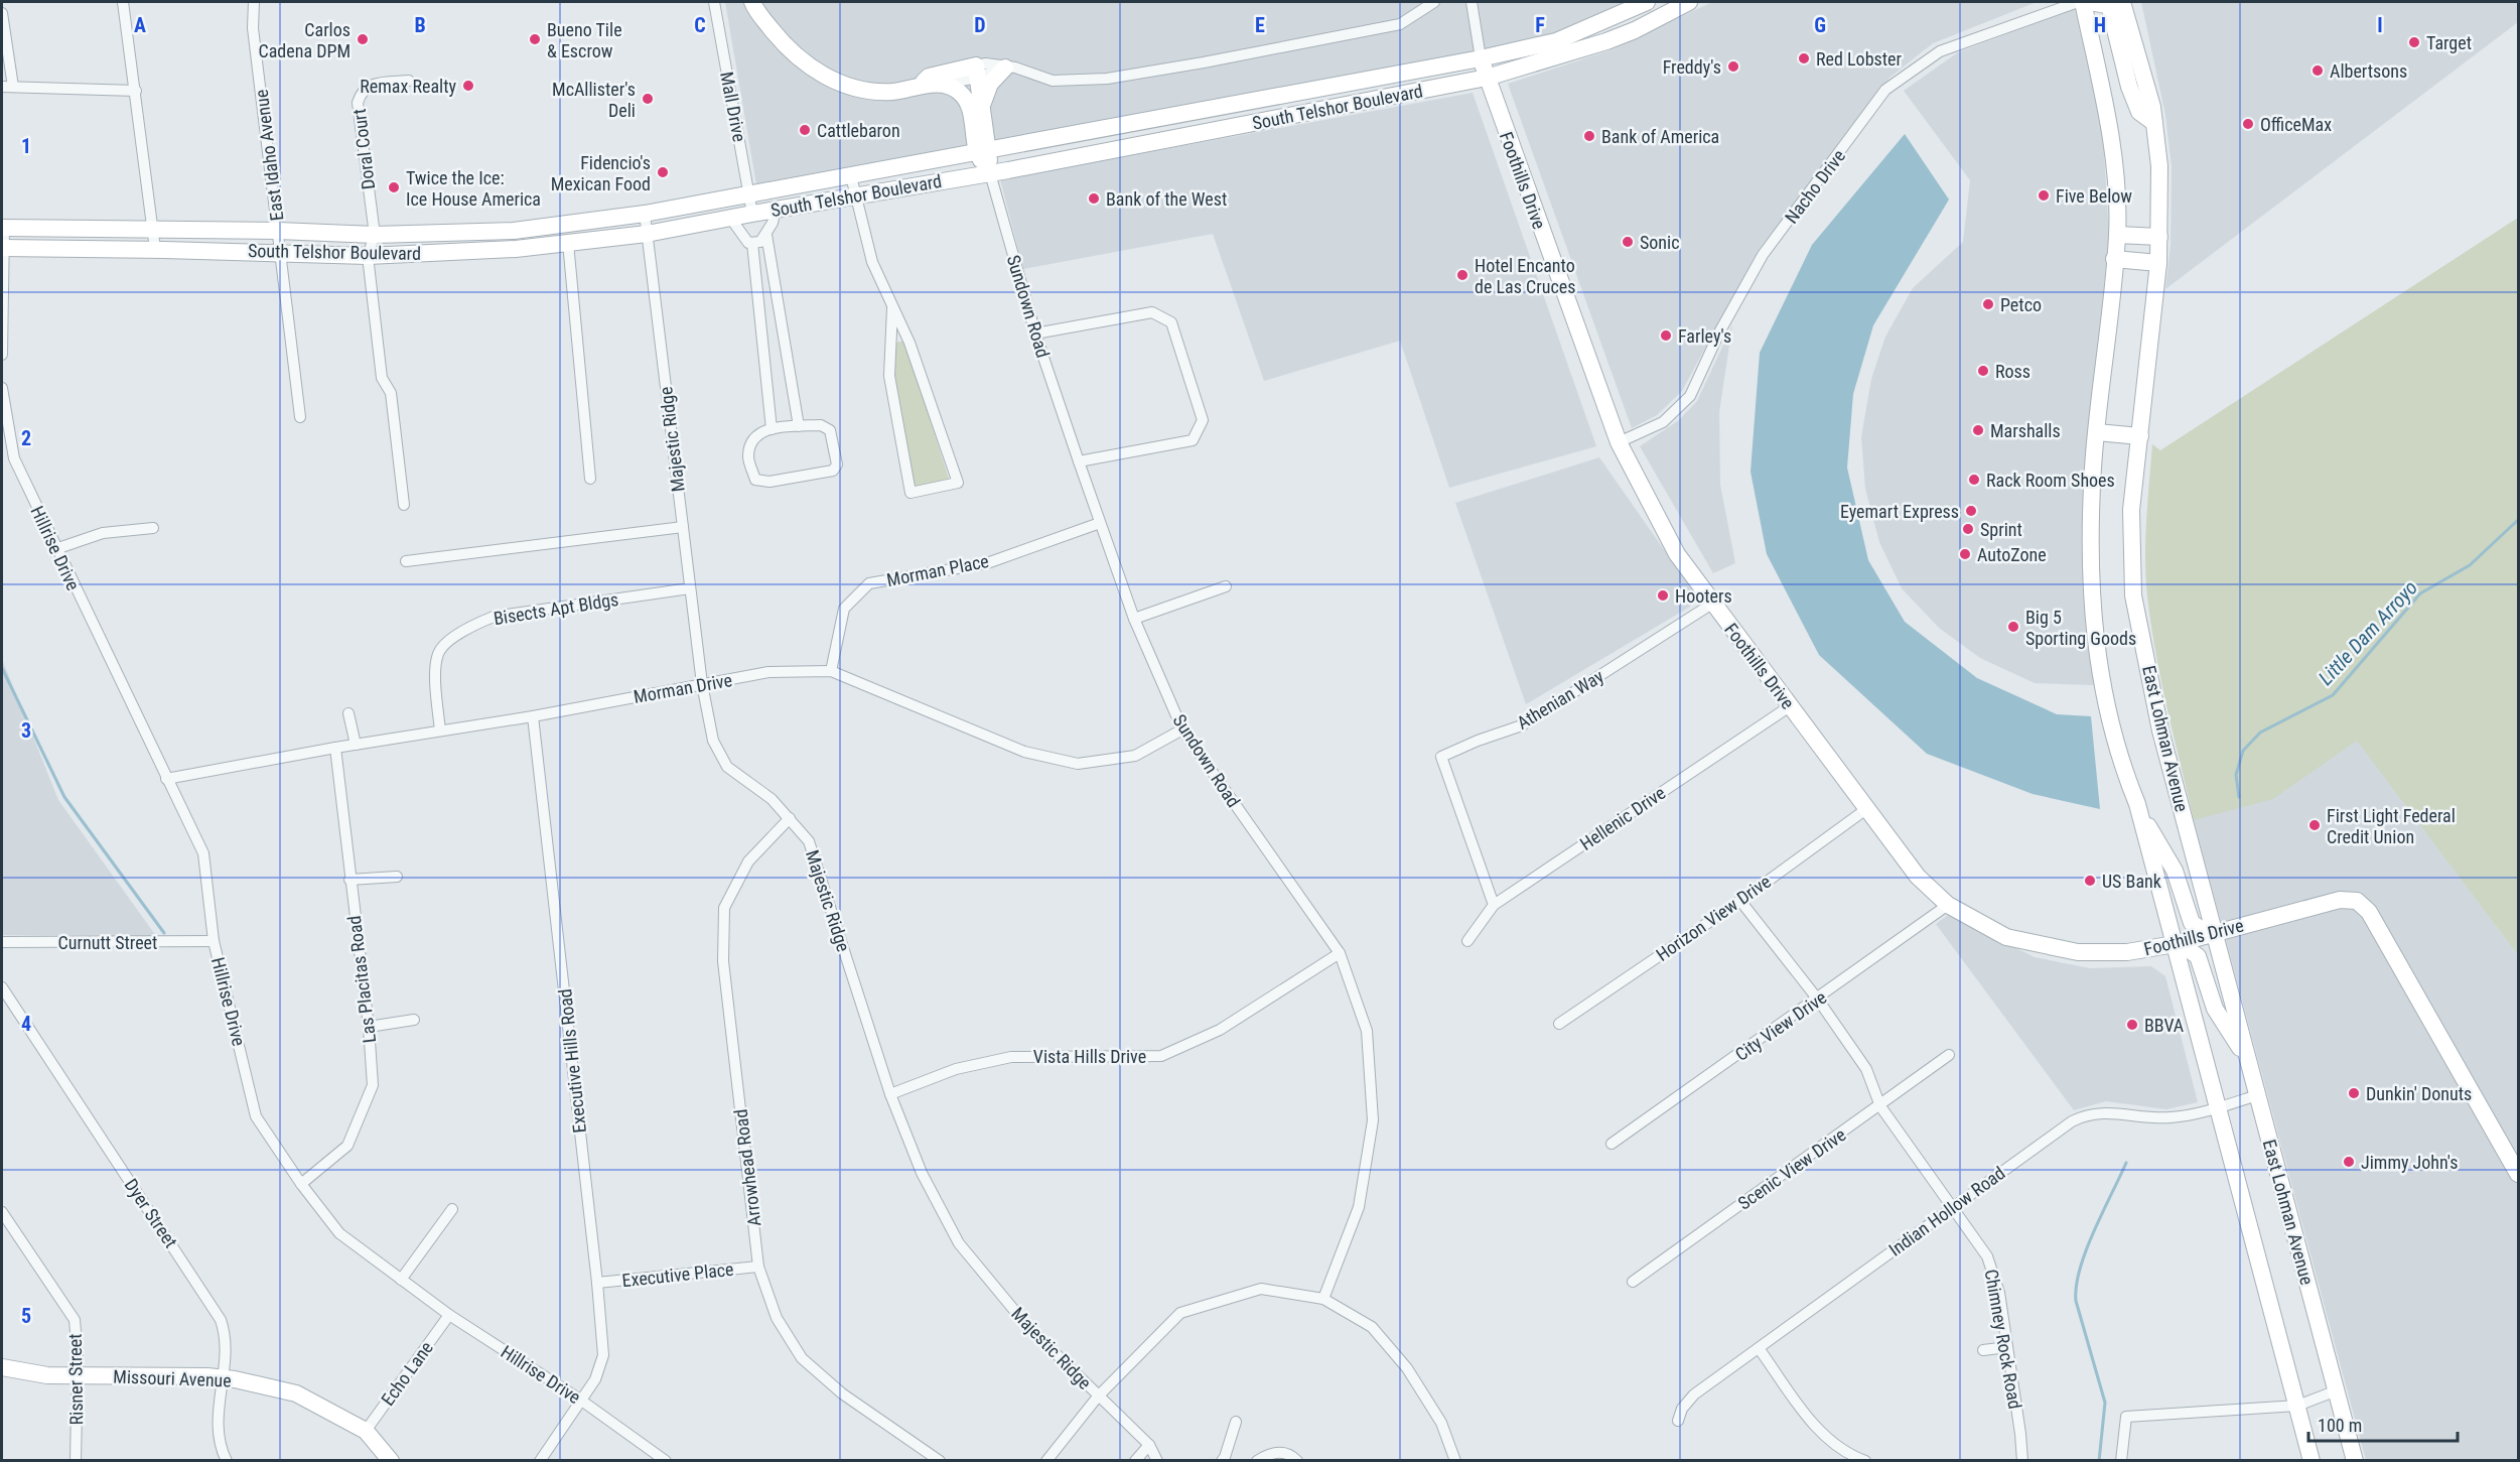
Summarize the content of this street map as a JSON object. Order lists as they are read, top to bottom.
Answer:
{
  "streets": {
    "main road": [
      "South Telshor Boulevard",
      "Foothills Drive",
      "Sundown Road",
      "East Lohman Avenue",
      "Missouri Avenue"
    ],
    "street": [
      "Mall Drive",
      "Doral Court",
      "East Idaho Avenue",
      "Nacho Drive",
      "Majestic Ridge",
      "Hillrise Drive",
      "Morman Place",
      "Bisects Apt Bldgs",
      "Morman Drive",
      "Athenian Way",
      "Hellenic Drive",
      "Horizon View Drive",
      "Curnutt Street",
      "Las Placitas Road",
      "City View Drive",
      "Vista Hills Drive",
      "Executive Hills Road",
      "Arrowhead Road",
      "Scenic View Drive",
      "Indian Hollow Road",
      "Dyer Street",
      "Executive Place",
      "Chimney Rock Road",
      "Echo Lane",
      "Risner Street"
    ]
  },
  "crossings": [
    ["Mall Drive", "South Telshor Boulevard"],
    ["South Telshor Boulevard", "Doral Court"],
    ["South Telshor Boulevard", "East Idaho Avenue"],
    ["South Telshor Boulevard", "Foothills Drive"],
    ["South Telshor Boulevard", "Sundown Road"],
    ["South Telshor Boulevard", "Majestic Ridge"],
    ["Foothills Drive", "Nacho Drive"],
    ["Foothills Drive", "Athenian Way"],
    ["Foothills Drive", "East Lohman Avenue"],
    ["Foothills Drive", "Hellenic Drive"],
    ["Foothills Drive", "Horizon View Drive"],
    ["Foothills Drive", "City View Drive"],
    ["Sundown Road", "Morman Place"],
    ["Sundown Road", "Morman Drive"],
    ["Sundown Road", "Vista Hills Drive"],
    ["Majestic Ridge", "Bisects Apt Bldgs"],
    ["Majestic Ridge", "Morman Drive"],
    ["Majestic Ridge", "Vista Hills Drive"],
    ["Majestic Ridge", "Arrowhead Road"],
    ["Hillrise Drive", "Morman Drive"],
    ["Hillrise Drive", "Curnutt Street"],
    ["Hillrise Drive", "Las Placitas Road"],
    ["Hillrise Drive", "Executive Hills Road"],
    ["Hillrise Drive", "Echo Lane"],
    ["Morman Place", "Morman Drive"],
    ["Bisects Apt Bldgs", "Morman Drive"],
    ["Morman Drive", "Las Placitas Road"],
    ["Morman Drive", "Executive Hills Road"],
    ["Athenian Way", "Hellenic Drive"],
    ["East Lohman Avenue", "Indian Hollow Road"],
    ["Horizon View Drive", "Chimney Rock Road"],
    ["City View Drive", "Chimney Rock Road"],
    ["Executive Hills Road", "Executive Place"],
    ["Arrowhead Road", "Executive Place"],
    ["Scenic View Drive", "Chimney Rock Road"],
    ["Indian Hollow Road", "Chimney Rock Road"],
    ["Dyer Street", "Missouri Avenue"],
    ["Echo Lane", "Missouri Avenue"],
    ["Missouri Avenue", "Risner Street"]
  ],
  "water": ["Little Dam Arroyo"],
  "places": [
    "Carlos Cadena DPM",
    "Bueno Tile & Escrow",
    "Target",
    "Red Lobster",
    "Freddy's",
    "Albertsons",
    "Remax Realty",
    "McAllister's Deli",
    "OfficeMax",
    "Cattlebaron",
    "Bank of America",
    "Fidencio's Mexican Food",
    "Twice the Ice: Ice House America",
    "Five Below",
    "Bank of the West",
    "Sonic",
    "Hotel Encanto de Las Cruces",
    "Petco",
    "Farley's",
    "Ross",
    "Marshalls",
    "Rack Room Shoes",
    "Eyemart Express",
    "Sprint",
    "AutoZone",
    "Hooters",
    "Big 5 Sporting Goods",
    "First Light Federal Credit Union",
    "US Bank",
    "BBVA",
    "Dunkin' Donuts",
    "Jimmy John's"
  ],
  "scale_bar": "100 m",
  "grid": {
    "columns": [
      "A",
      "B",
      "C",
      "D",
      "E",
      "F",
      "G",
      "H",
      "I"
    ],
    "rows": [
      "1",
      "2",
      "3",
      "4",
      "5"
    ]
  }
}
